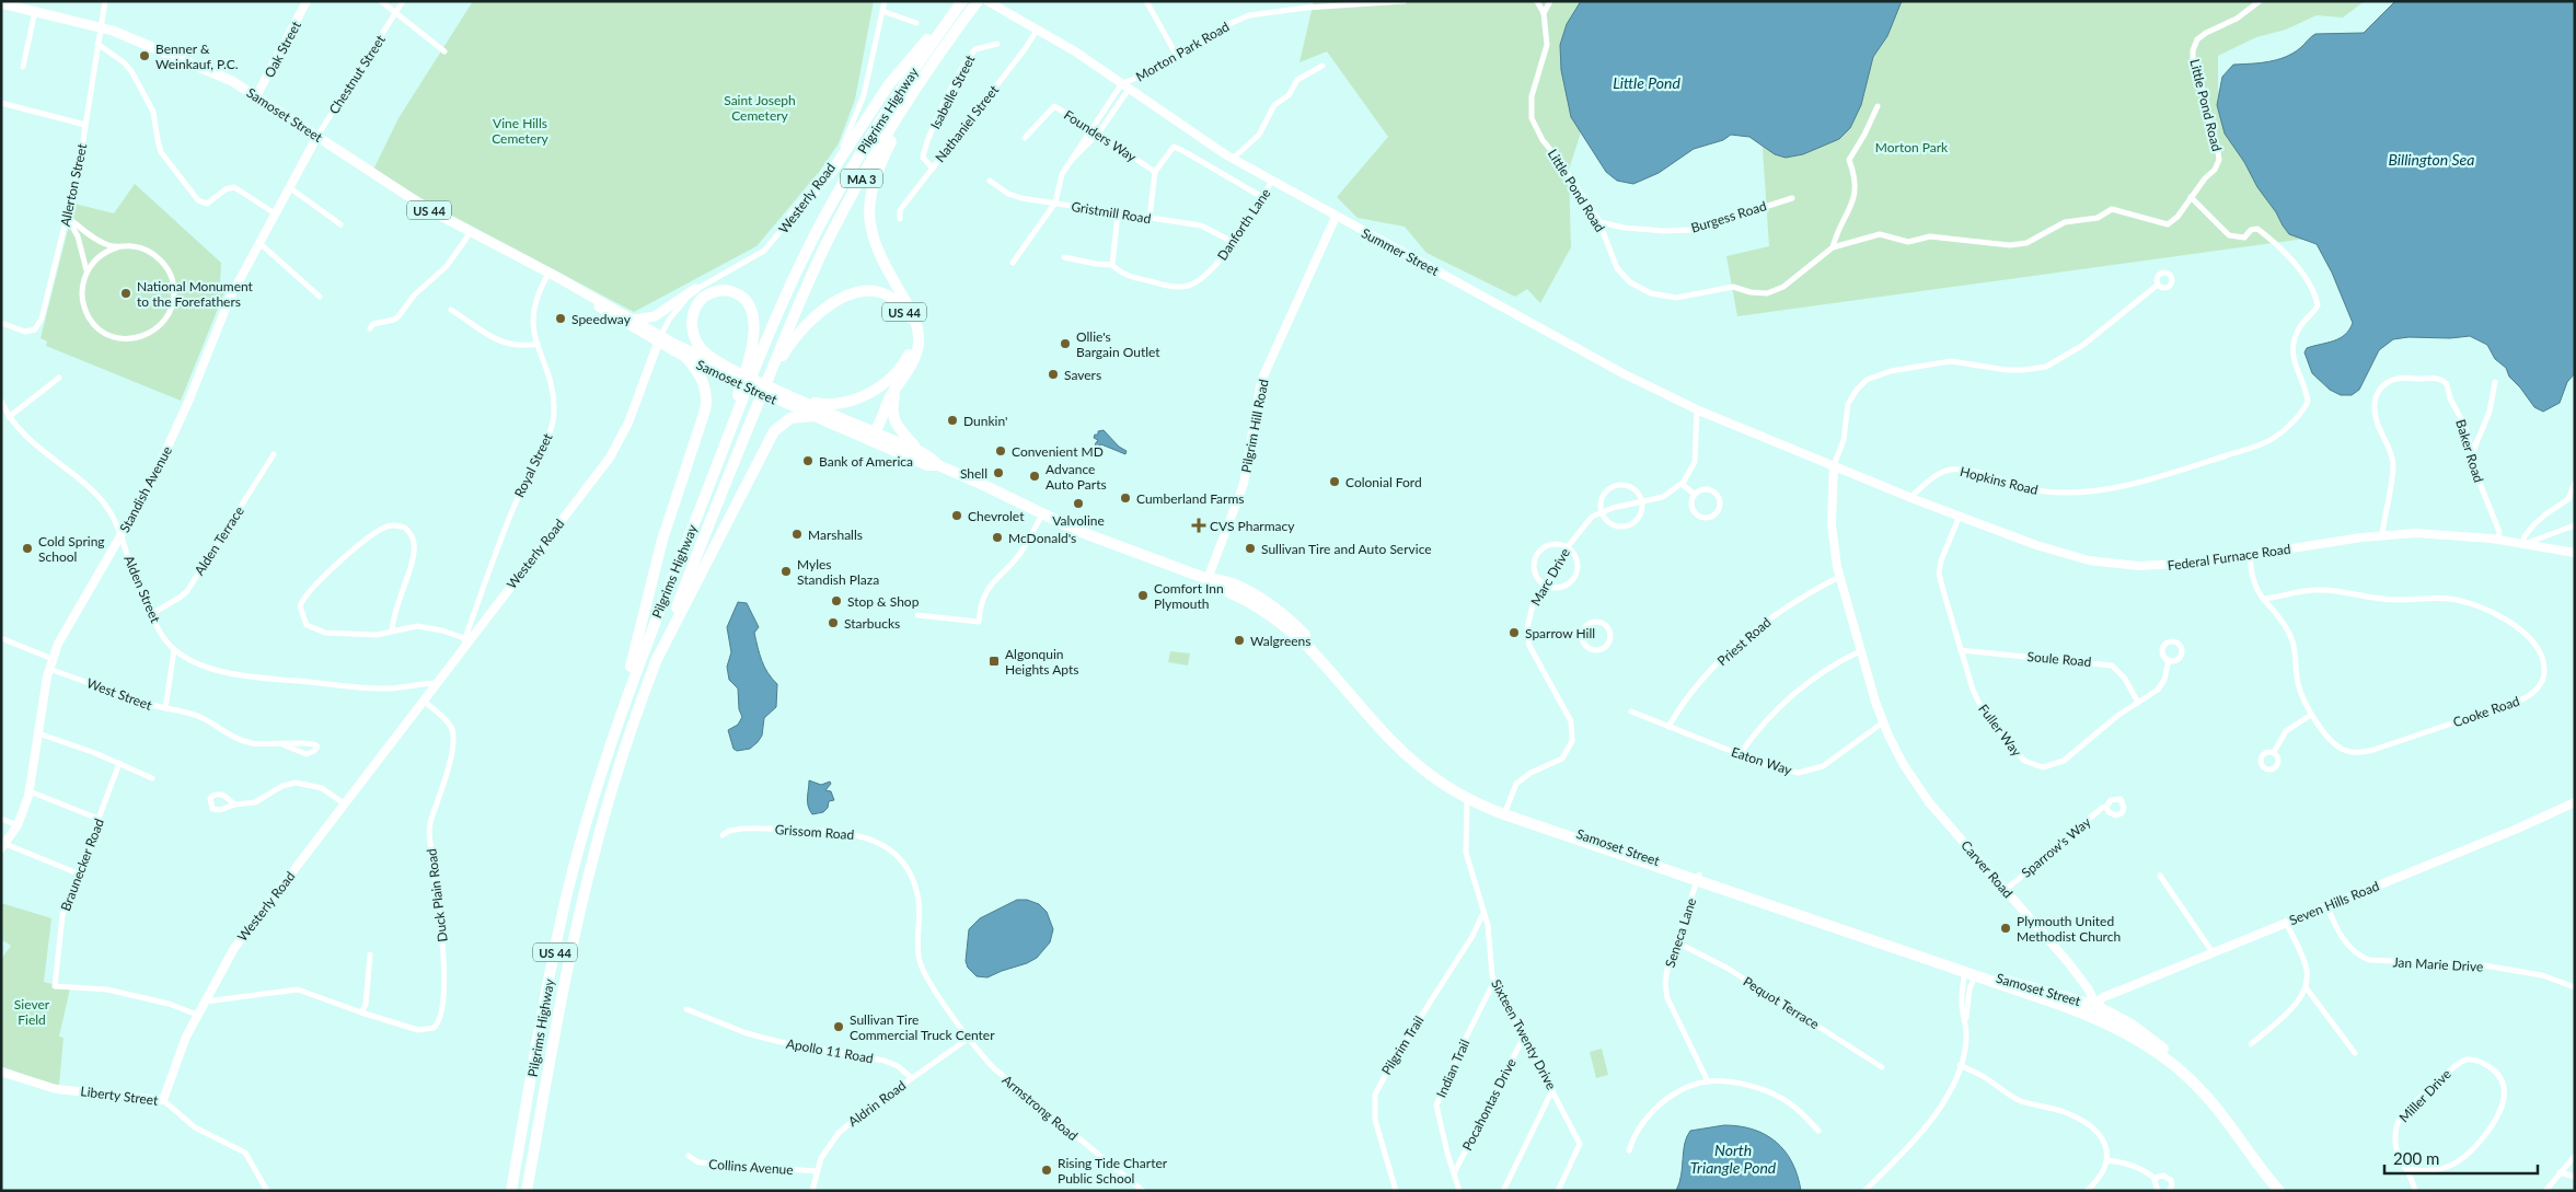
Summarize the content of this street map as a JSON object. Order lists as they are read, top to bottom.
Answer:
{
  "streets": {
    "highway": [
      "Pilgrims Highway",
      "Samoset Street",
      "MA 3",
      "US 44"
    ],
    "street": [
      "Oak Street",
      "Morton Park Road",
      "Chestnut Street",
      "Isabelle Street",
      "Little Pond Road",
      "Nathaniel Street",
      "Founders Way",
      "Allerton Street",
      "Westerly Road",
      "Gristmill Road",
      "Burgess Road",
      "Danforth Lane",
      "Summer Street",
      "Pilgrim Hill Road",
      "Baker Road",
      "Royal Street",
      "Hopkins Road",
      "Standish Avenue",
      "Alden Terrace",
      "Federal Furnace Road",
      "Marc Drive",
      "Alden Street",
      "Priest Road",
      "Soule Road",
      "West Street",
      "Cooke Road",
      "Fuller Way",
      "Eaton Way",
      "Grissom Road",
      "Sparrow's Way",
      "Braunecker Road",
      "Carver Road",
      "Duck Plain Road",
      "Seven Hills Road",
      "Seneca Lane",
      "Jan Marie Drive",
      "Pequot Terrace",
      "Sixteen Twenty Drive",
      "Pilgrim Trail",
      "Apollo 11 Road",
      "Indian Trail",
      "Liberty Street",
      "Miller Drive",
      "Aldrin Road",
      "Pocahontas Drive",
      "Armstrong Road",
      "Collins Avenue"
    ]
  },
  "crossings": [
    ["Oak Street", "Samoset Street"],
    ["Morton Park Road", "Summer Street"],
    ["Chestnut Street", "Samoset Street"],
    ["Chestnut Street", "Standish Avenue"],
    ["Isabelle Street", "Nathaniel Street"],
    ["Little Pond Road", "Burgess Road"],
    ["Little Pond Road", "Hopkins Road"],
    ["Pilgrims Highway", "US 44"],
    ["Samoset Street", "Allerton Street"],
    ["Samoset Street", "Westerly Road"],
    ["Samoset Street", "US 44"],
    ["Samoset Street", "Pilgrim Hill Road"],
    ["Samoset Street", "Royal Street"],
    ["Samoset Street", "Standish Avenue"],
    ["Samoset Street", "Marc Drive"],
    ["Samoset Street", "Carver Road"],
    ["Samoset Street", "Seven Hills Road"],
    ["Samoset Street", "Seneca Lane"],
    ["Samoset Street", "Sixteen Twenty Drive"],
    ["Nathaniel Street", "Summer Street"],
    ["Westerly Road", "Royal Street"],
    ["Westerly Road", "Alden Street"],
    ["Westerly Road", "Braunecker Road"],
    ["Westerly Road", "Duck Plain Road"],
    ["Westerly Road", "Liberty Street"],
    ["Gristmill Road", "Danforth Lane"],
    ["Danforth Lane", "Summer Street"],
    ["Summer Street", "Pilgrim Hill Road"],
    ["Summer Street", "Federal Furnace Road"],
    ["Summer Street", "Marc Drive"],
    ["Summer Street", "Carver Road"],
    ["Baker Road", "Federal Furnace Road"],
    ["Hopkins Road", "Federal Furnace Road"],
    ["Standish Avenue", "Alden Street"],
    ["Standish Avenue", "West Street"],
    ["Alden Terrace", "Alden Street"],
    ["Federal Furnace Road", "Cooke Road"],
    ["Federal Furnace Road", "Fuller Way"],
    ["Federal Furnace Road", "Carver Road"],
    ["Alden Street", "West Street"],
    ["Priest Road", "Eaton Way"],
    ["Priest Road", "Carver Road"],
    ["Soule Road", "Fuller Way"],
    ["Eaton Way", "Carver Road"],
    ["Grissom Road", "Aldrin Road"],
    ["Grissom Road", "Armstrong Road"],
    ["Sparrow's Way", "Carver Road"],
    ["Carver Road", "Seven Hills Road"],
    ["Seven Hills Road", "Jan Marie Drive"],
    ["Seneca Lane", "Pequot Terrace"],
    ["Sixteen Twenty Drive", "Pilgrim Trail"],
    ["Sixteen Twenty Drive", "Indian Trail"],
    ["Sixteen Twenty Drive", "Pocahontas Drive"],
    ["Apollo 11 Road", "Aldrin Road"],
    ["Indian Trail", "Pocahontas Drive"],
    ["Aldrin Road", "Armstrong Road"],
    ["Aldrin Road", "Collins Avenue"]
  ],
  "water": ["Little Pond", "Billington Sea", "North Triangle Pond"],
  "parks": [
    "Saint Joseph Cemetery",
    "Vine Hills Cemetery",
    "Morton Park",
    "Siever Field"
  ],
  "places": {
    "other": [
      "Benner & Weinkauf, P.C.",
      "National Monument to the Forefathers",
      "Speedway",
      "Ollie's Bargain Outlet",
      "Savers",
      "Dunkin'",
      "Convenient MD",
      "Bank of America",
      "Shell",
      "Advance Auto Parts",
      "Colonial Ford",
      "Cumberland Farms",
      "Valvoline",
      "Chevrolet",
      "Marshalls",
      "McDonald's",
      "Cold Spring School",
      "Sullivan Tire and Auto Service",
      "Myles Standish Plaza",
      "Comfort Inn Plymouth",
      "Stop & Shop",
      "Starbucks",
      "Sparrow Hill",
      "Walgreens",
      "Plymouth United Methodist Church",
      "Sullivan Tire Commercial Truck Center",
      "Rising Tide Charter Public School"
    ],
    "health": ["CVS Pharmacy"],
    "transit": ["Algonquin Heights Apts"]
  },
  "scale_bar": "200 m"
}
